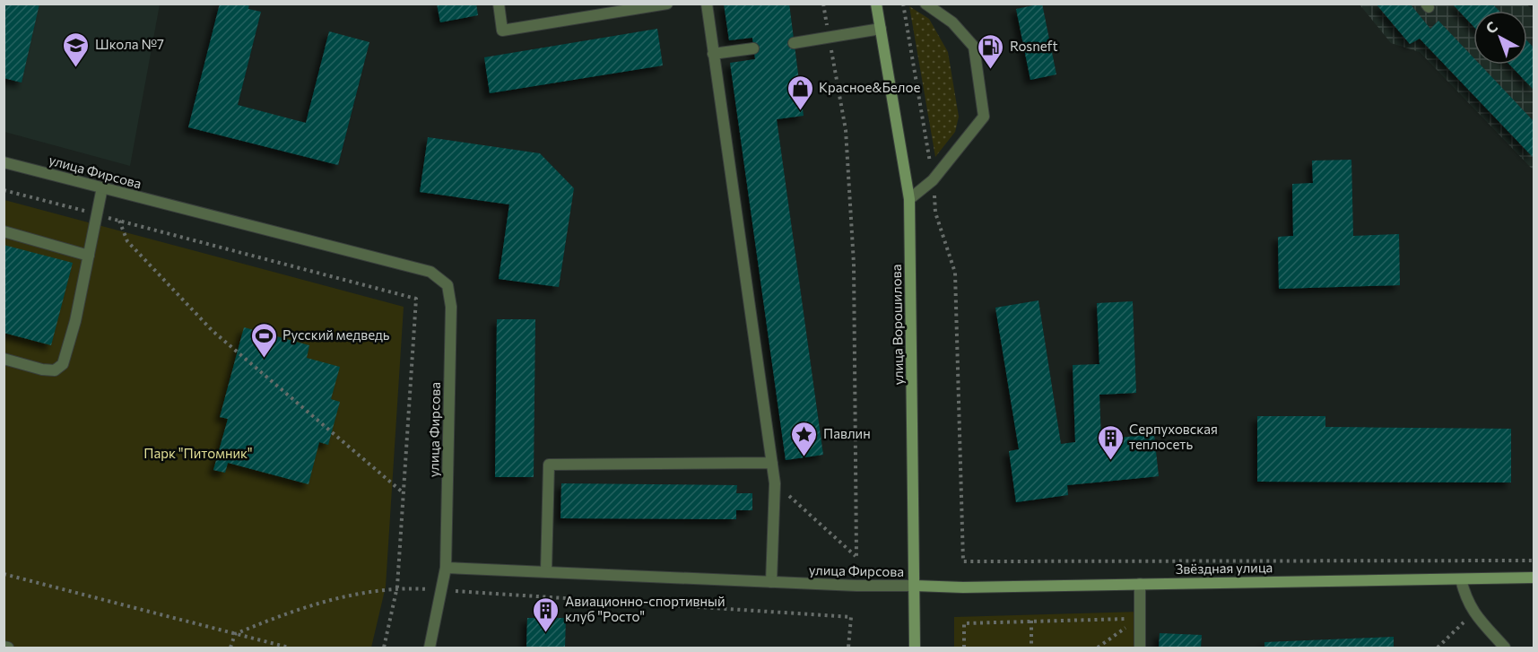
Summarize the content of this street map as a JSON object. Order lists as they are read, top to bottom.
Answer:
{
  "streets": {
    "main road": ["улица Ворошилова", "Звёздная улица"],
    "street": ["улица Фирсова"]
  },
  "crossings": [
    ["улица Фирсова", "улица Ворошилова"],
    ["улица Фирсова", "Звёздная улица"],
    ["улица Ворошилова", "Звёздная улица"]
  ],
  "parks": ["Парк \"Питомник\""],
  "places": {
    "school or university": ["Школа №7"],
    "fuel station": ["Rosneft"],
    "shop": ["Красное&Белое"],
    "sports": ["Русский медведь"],
    "place": ["Павлин"],
    "building": ["Серпуховская теплосеть", "Авиационно-спортивный клуб \"Росто\""]
  },
  "north": "top left"
}
